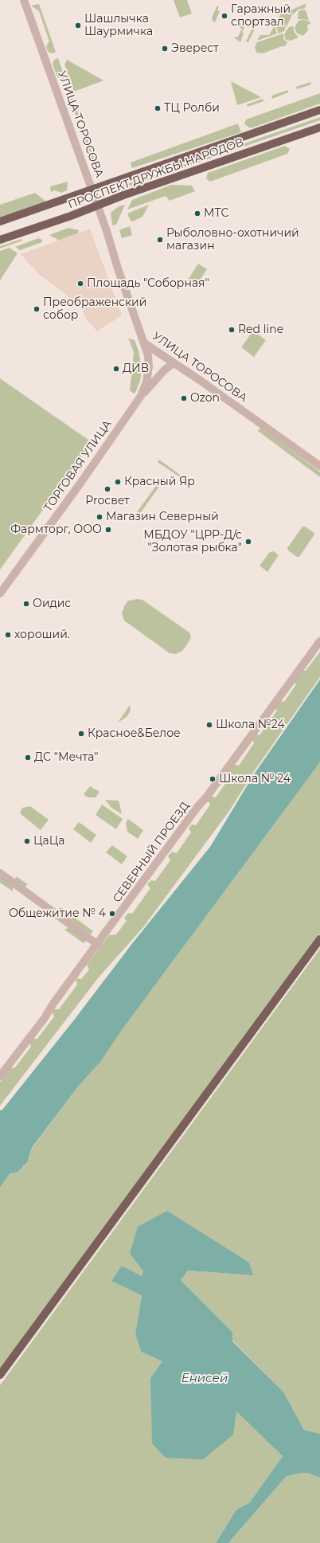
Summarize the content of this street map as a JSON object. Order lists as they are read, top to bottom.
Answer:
{
  "streets": {
    "main road": ["ПРОСПЕКТ ДРУЖБЫ НАРОДОВ"],
    "street": ["УЛИЦА ТОРОСОВА", "ТОРГОВАЯ УЛИЦА", "СЕВЕРНЫЙ ПРОЕЗД"]
  },
  "crossings": [
    ["УЛИЦА ТОРОСОВА", "ПРОСПЕКТ ДРУЖБЫ НАРОДОВ"],
    ["УЛИЦА ТОРОСОВА", "ТОРГОВАЯ УЛИЦА"]
  ],
  "water": ["Енисей"],
  "places": [
    "Гаражный спортзал",
    "Шашлычка Шаурмичка",
    "Эверест",
    "ТЦ Ролби",
    "МТС",
    "Рыболовно-охотничий магазин",
    "Площадь \"Соборная\"",
    "Преображенский собор",
    "Red line",
    "ДИВ",
    "Ozon",
    "Красный Яр",
    "Proсвет",
    "Магазин Северный",
    "Фармторг, ООО",
    "МБДОУ \"ЦРР-Д/с \"Золотая рыбка\"",
    "Оидис",
    "хороший.",
    "Школа №24",
    "Красное&Белое",
    "ДС \"Мечта\"",
    "Школа № 24",
    "ЦаЦа",
    "Общежитие № 4"
  ]
}
